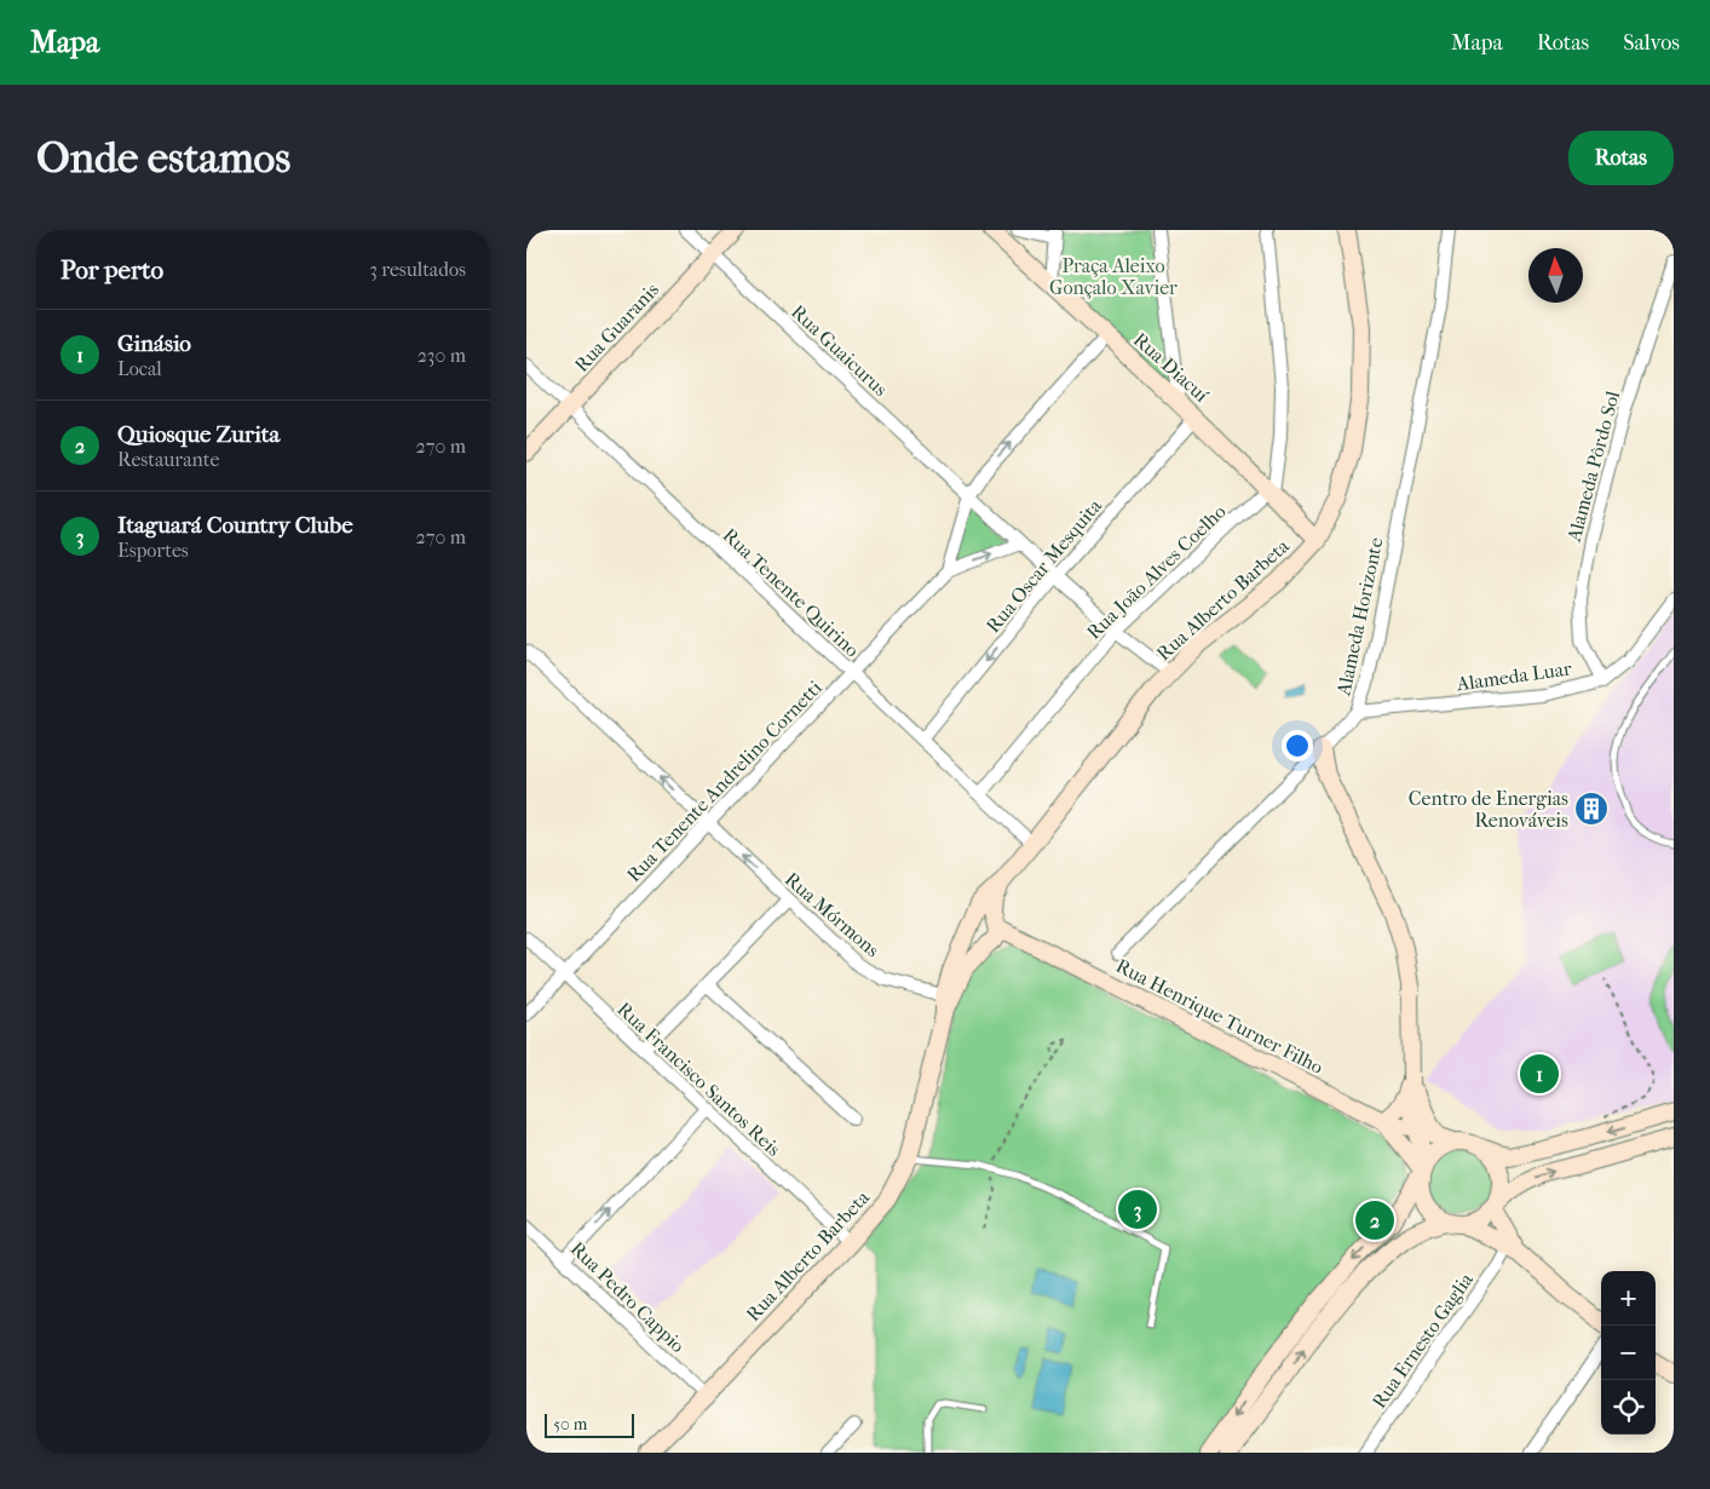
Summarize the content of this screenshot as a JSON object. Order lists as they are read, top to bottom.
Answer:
{
  "streets": {
    "main road": [
      "Rua Guaranis",
      "Rua Diacuí",
      "Rua Alberto Barbeta",
      "Rua Henrique Turner Filho"
    ],
    "street": [
      "Rua Guaicurus",
      "Alameda Pôrdo Sol",
      "Rua Oscar Mesquita",
      "Rua João Alves Coelho",
      "Rua Tenente Quirino",
      "Alameda Horizonte",
      "Alameda Luar",
      "Rua Tenente Andrelino Cornetti",
      "Rua Mórmons",
      "Rua Francisco Santos Reis",
      "Rua Pedro Cappio",
      "Rua Ernesto Gaglia"
    ]
  },
  "crossings": [
    ["Rua Guaranis", "Rua Guaicurus"],
    ["Rua Guaranis", "Rua Tenente Quirino"],
    ["Rua Guaicurus", "Rua Oscar Mesquita"],
    ["Rua Guaicurus", "Rua João Alves Coelho"],
    ["Rua Guaicurus", "Rua Alberto Barbeta"],
    ["Rua Diacuí", "Rua Oscar Mesquita"],
    ["Rua Diacuí", "Rua João Alves Coelho"],
    ["Rua Diacuí", "Rua Alberto Barbeta"],
    ["Alameda Pôrdo Sol", "Alameda Luar"],
    ["Rua Oscar Mesquita", "Rua Tenente Quirino"],
    ["Rua João Alves Coelho", "Rua Tenente Quirino"],
    ["Rua Tenente Quirino", "Rua Alberto Barbeta"],
    ["Rua Tenente Quirino", "Rua Tenente Andrelino Cornetti"],
    ["Rua Alberto Barbeta", "Rua Mórmons"],
    ["Rua Alberto Barbeta", "Rua Henrique Turner Filho"],
    ["Rua Alberto Barbeta", "Rua Francisco Santos Reis"],
    ["Rua Alberto Barbeta", "Rua Pedro Cappio"],
    ["Alameda Horizonte", "Alameda Luar"],
    ["Rua Tenente Andrelino Cornetti", "Rua Mórmons"],
    ["Rua Tenente Andrelino Cornetti", "Rua Francisco Santos Reis"]
  ],
  "one_way": ["Rua Oscar Mesquita", "Rua Mórmons"],
  "parks": ["Praça Aleixo Gonçalo Xavier"],
  "places": {
    "building": ["Centro de Energias Renováveis"]
  },
  "scale_bar": "50 m",
  "north": "top",
  "page": {
    "header": "Mapa",
    "nav": ["Mapa", "Rotas", "Salvos"],
    "buttons": "Rotas",
    "title": "Onde estamos",
    "heading": ["Por perto", "3 resultados"],
    "list": [
      {
        "mark": "1",
        "name": "Ginásio",
        "note": "Local",
        "value": "230 m"
      },
      {
        "mark": "2",
        "name": "Quiosque Zurita",
        "note": "Restaurante",
        "value": "270 m"
      },
      {
        "mark": "3",
        "name": "Itaguará Country Clube",
        "note": "Esportes",
        "value": "270 m"
      }
    ],
    "pins": ["1", "3", "2"],
    "map_buttons": ["+", "−"],
    "scale": "50 m"
  }
}
